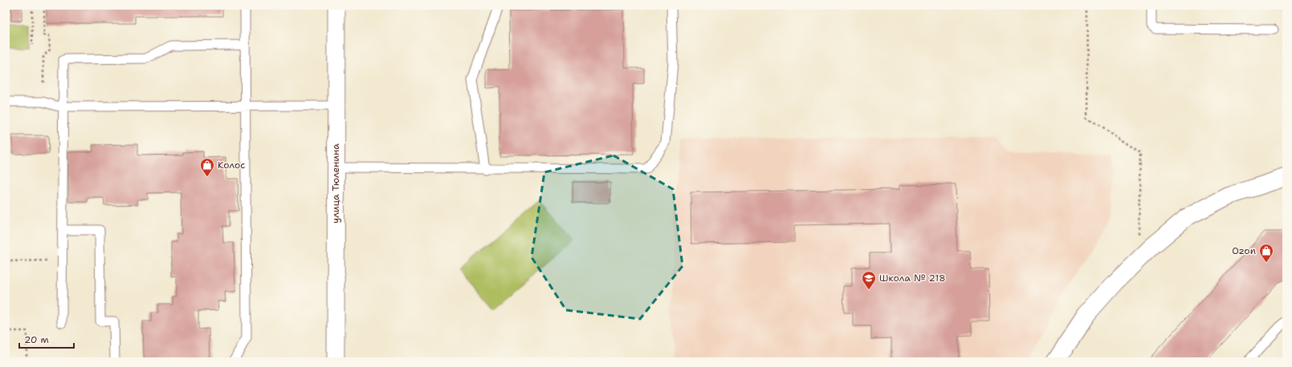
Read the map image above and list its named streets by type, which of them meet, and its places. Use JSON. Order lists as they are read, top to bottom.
{
  "streets": {
    "street": ["улица Тюленина"]
  },
  "places": {
    "shop": ["Колос", "Ozon"],
    "school or university": ["Школа № 218"]
  },
  "scale_bar": "20 m"
}
